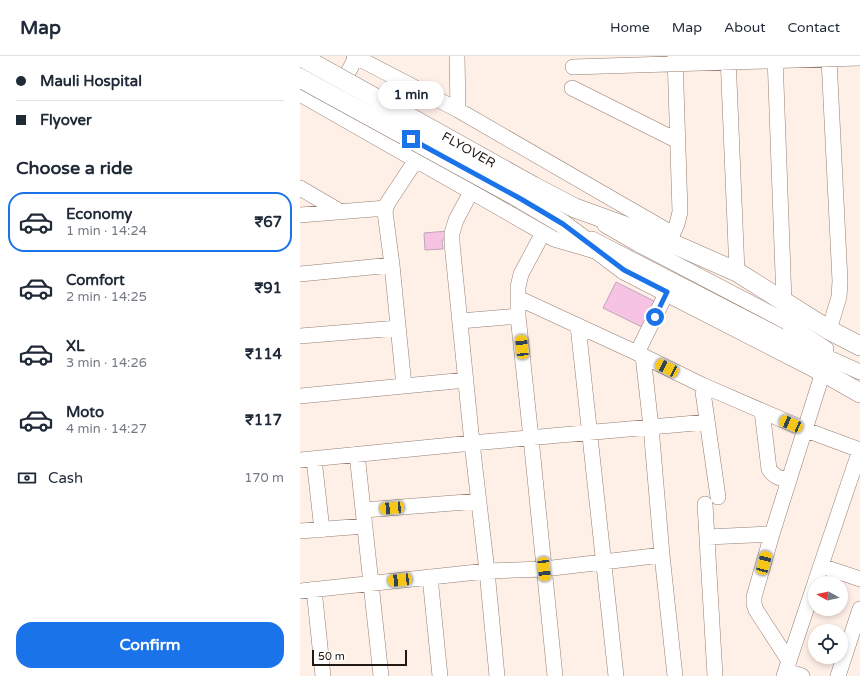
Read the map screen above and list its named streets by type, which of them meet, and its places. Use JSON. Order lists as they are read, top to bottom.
{
  "streets": {
    "main road": ["FLYOVER"]
  },
  "scale_bar": "50 m",
  "north": "left",
  "page": {
    "header": "Map",
    "nav": [
      "Home",
      "Map",
      "About",
      "Contact"
    ],
    "banner": ["Mauli Hospital", "Flyover"],
    "bubble": "1 min",
    "heading": "Choose a ride",
    "list": [
      {
        "name": "Economy",
        "note": "1 min · 14:24",
        "value": "₹67"
      },
      {
        "name": "Comfort",
        "note": "2 min · 14:25",
        "value": "₹91"
      },
      {
        "name": "XL",
        "note": "3 min · 14:26",
        "value": "₹114"
      },
      {
        "name": "Moto",
        "note": "4 min · 14:27",
        "value": "₹117"
      }
    ],
    "pay": ["Cash", "170 m"],
    "buttons": "Confirm",
    "scale": "50 m"
  }
}
